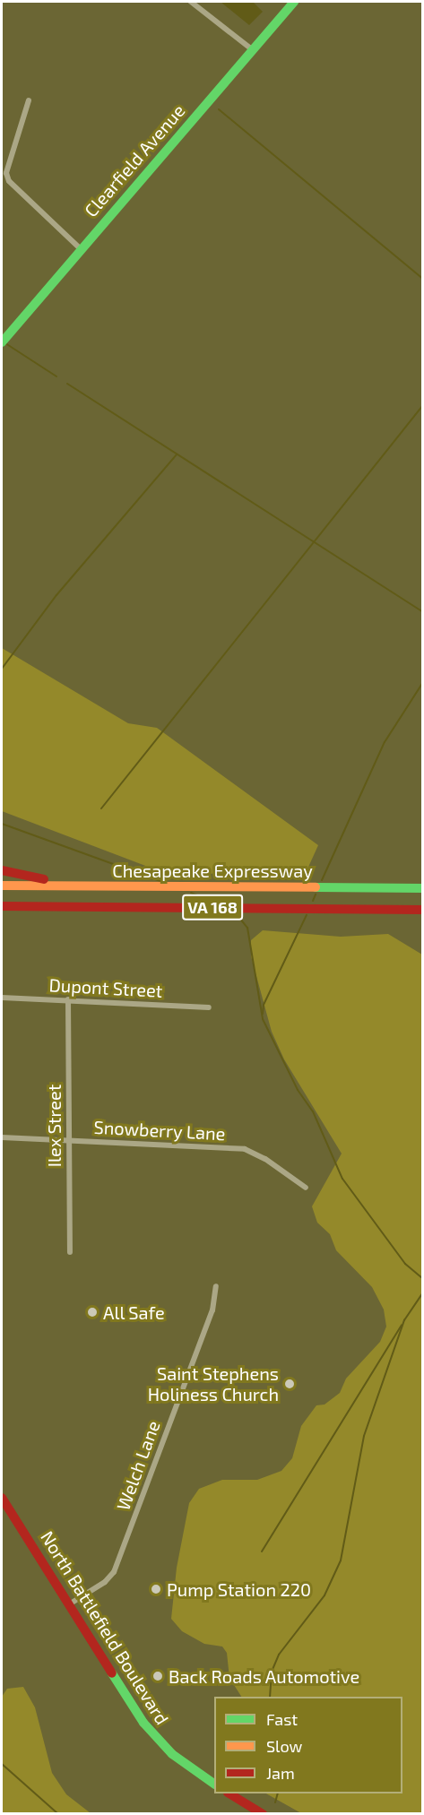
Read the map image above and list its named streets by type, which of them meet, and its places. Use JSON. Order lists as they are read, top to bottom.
{
  "streets": {
    "main road": [
      "Clearfield Avenue",
      "Chesapeake Expressway",
      "VA 168",
      "North Battlefield Boulevard"
    ],
    "street": [
      "Dupont Street",
      "Ilex Street",
      "Snowberry Lane",
      "Welch Lane"
    ]
  },
  "crossings": [
    ["Dupont Street", "Ilex Street"],
    ["Ilex Street", "Snowberry Lane"],
    ["Welch Lane", "North Battlefield Boulevard"]
  ],
  "places": [
    "All Safe",
    "Saint Stephens Holiness Church",
    "Pump Station 220",
    "Back Roads Automotive"
  ],
  "legend": ["Fast", "Slow", "Jam"]
}
